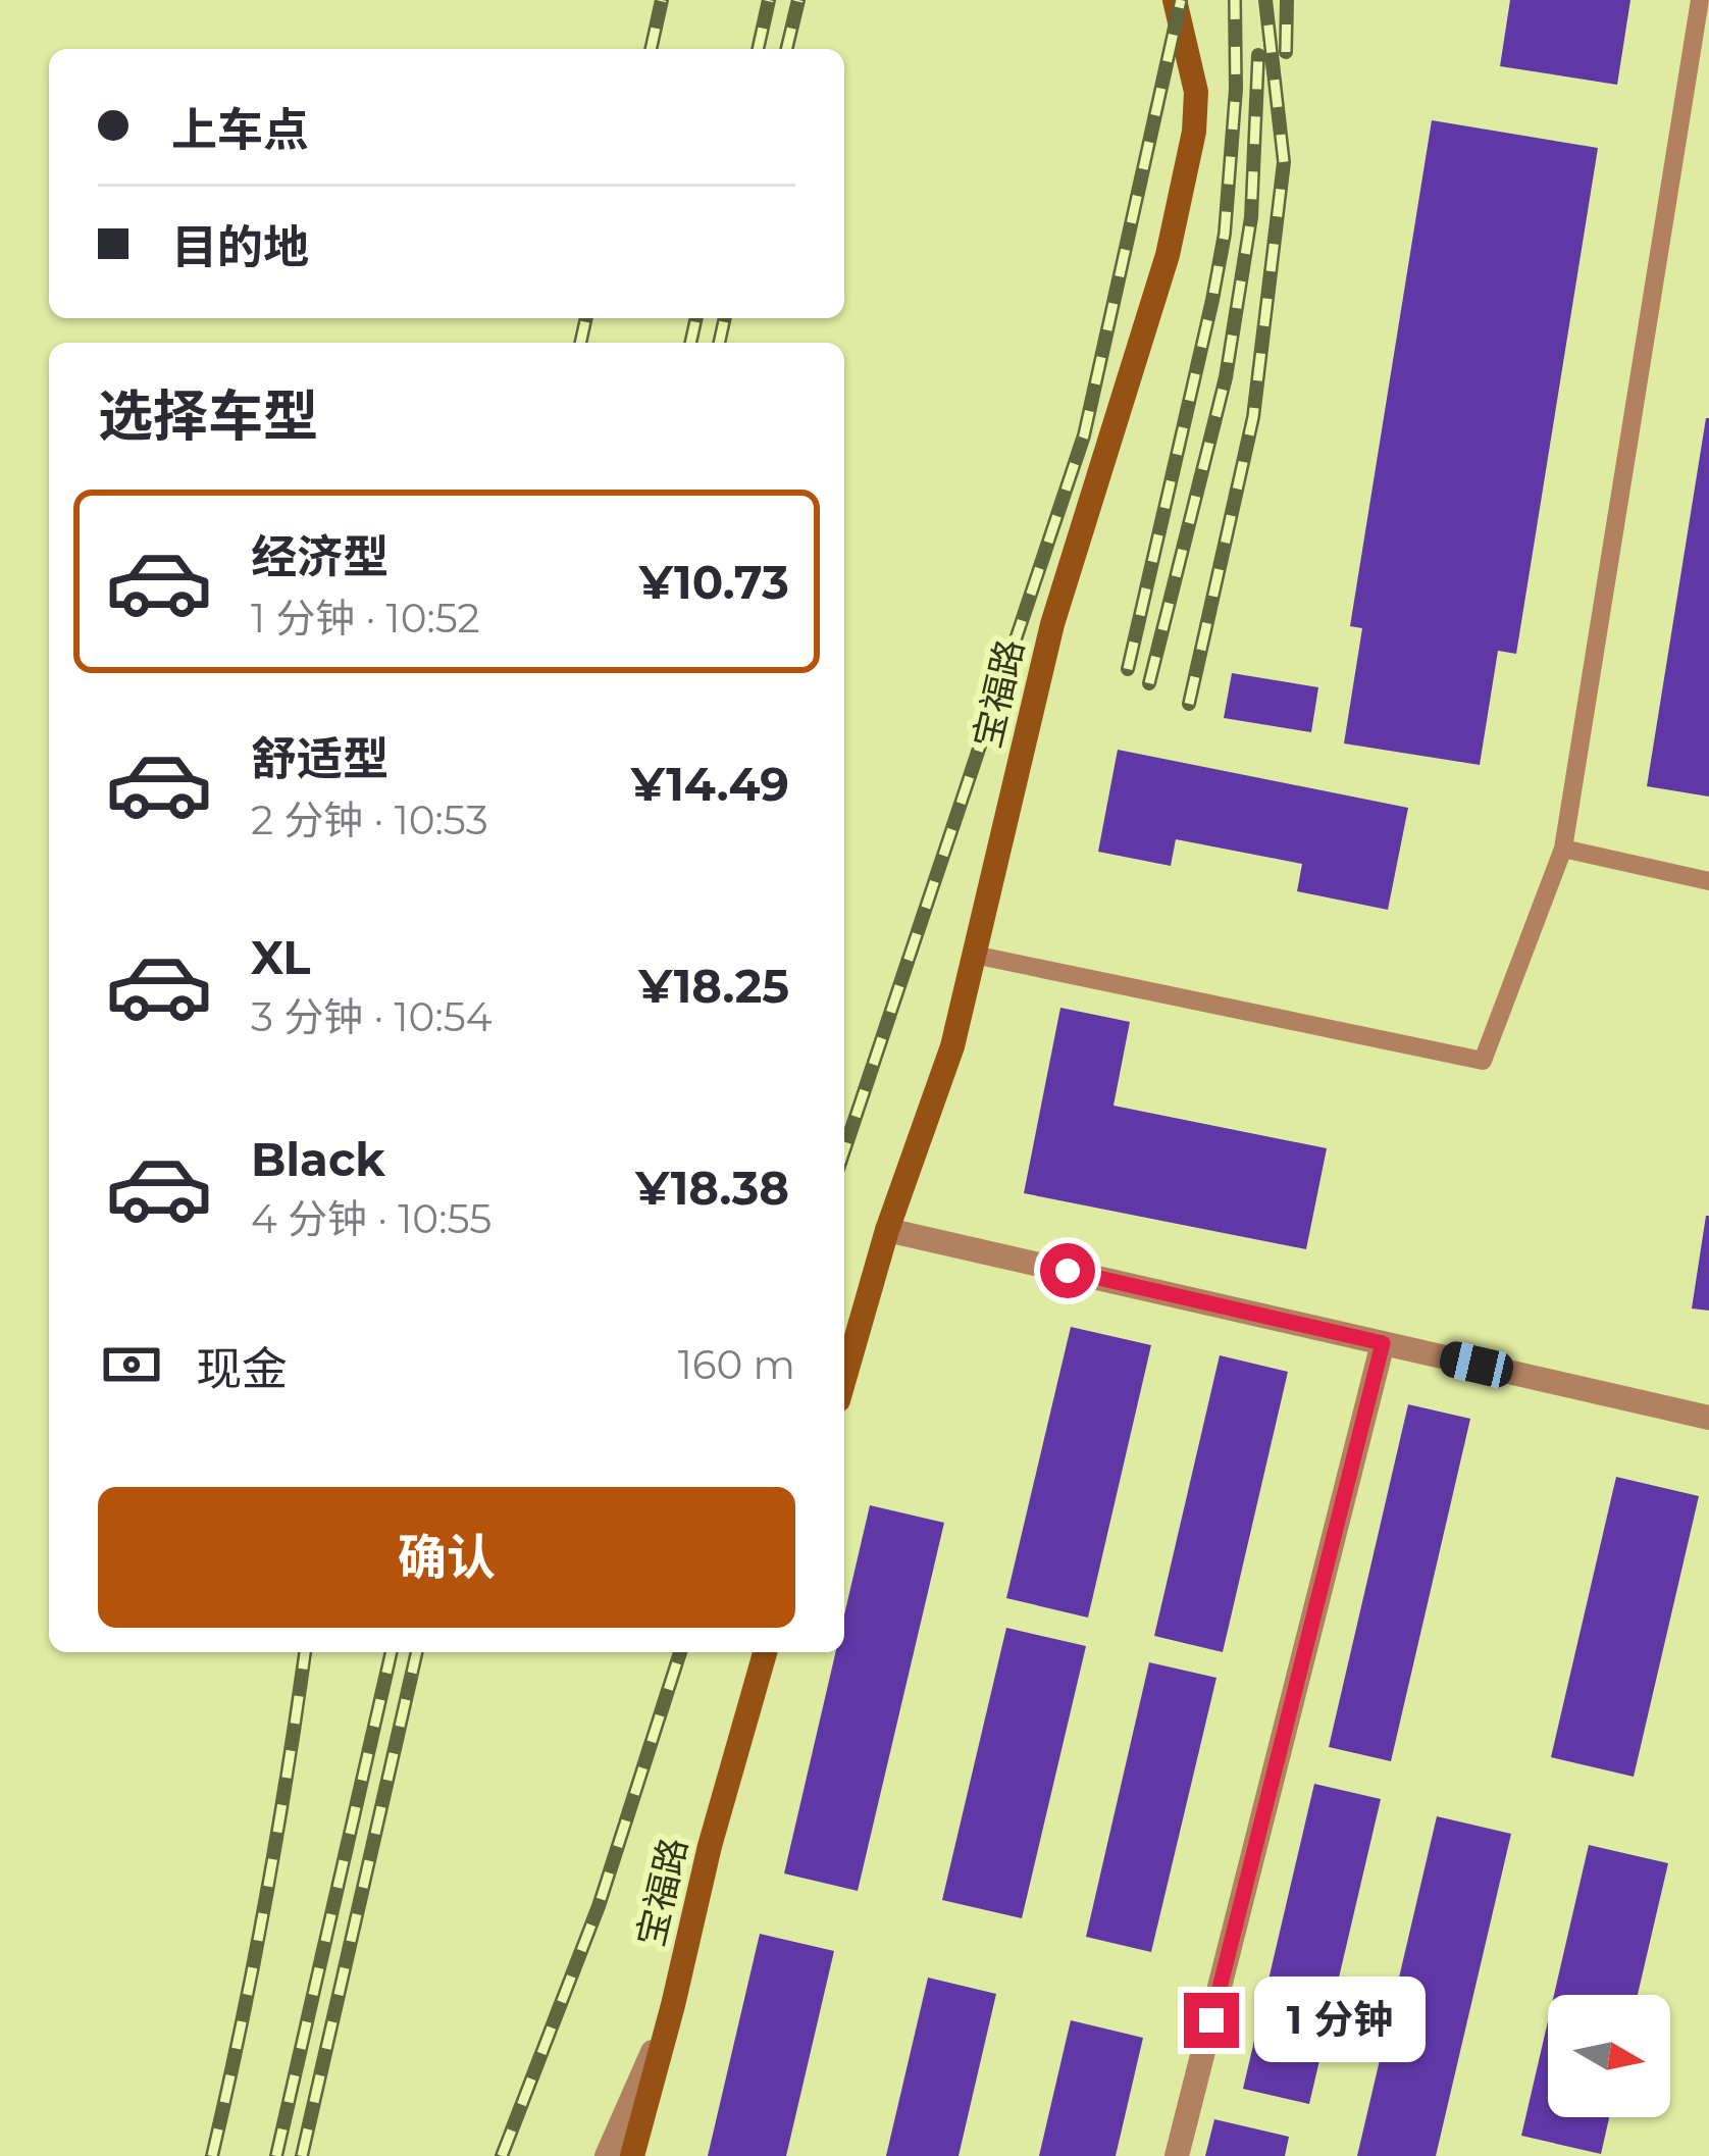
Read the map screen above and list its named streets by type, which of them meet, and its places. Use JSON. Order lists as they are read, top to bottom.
{
  "streets": {
    "main road": ["宝福路"]
  },
  "north": "right",
  "page": {
    "banner": ["上车点", "目的地"],
    "heading": "选择车型",
    "list": [
      {
        "name": "经济型",
        "note": "1 分钟 · 10:52",
        "value": "¥10.73"
      },
      {
        "name": "舒适型",
        "note": "2 分钟 · 10:53",
        "value": "¥14.49"
      },
      {
        "name": "XL",
        "note": "3 分钟 · 10:54",
        "value": "¥18.25"
      },
      {
        "name": "Black",
        "note": "4 分钟 · 10:55",
        "value": "¥18.38"
      }
    ],
    "pay": ["现金", "160 m"],
    "buttons": "确认",
    "bubble": "1 分钟"
  }
}
